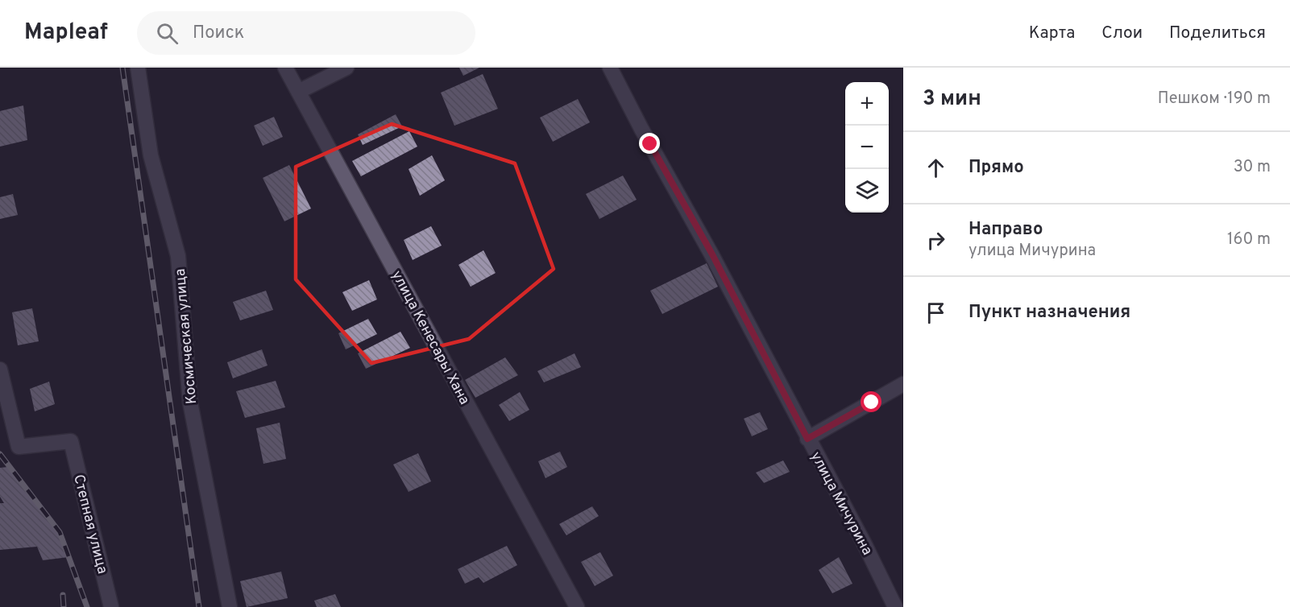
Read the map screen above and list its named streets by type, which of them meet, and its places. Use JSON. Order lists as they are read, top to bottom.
{
  "streets": {
    "street": [
      "Космическая улица",
      "улица Кенесары Хана",
      "улица Мичурина",
      "Степная улица"
    ]
  },
  "page": {
    "header": "Mapleaf",
    "search": "Поиск",
    "nav": ["Карта", "Слои", "Поделиться"],
    "heading": ["3 мин", "Пешком · 190 m"],
    "map_buttons": ["+", "−"],
    "list": [
      ["Прямо", "30 m"],
      ["Направо", "улица Мичурина", "160 m"],
      "Пункт назначения"
    ]
  }
}
